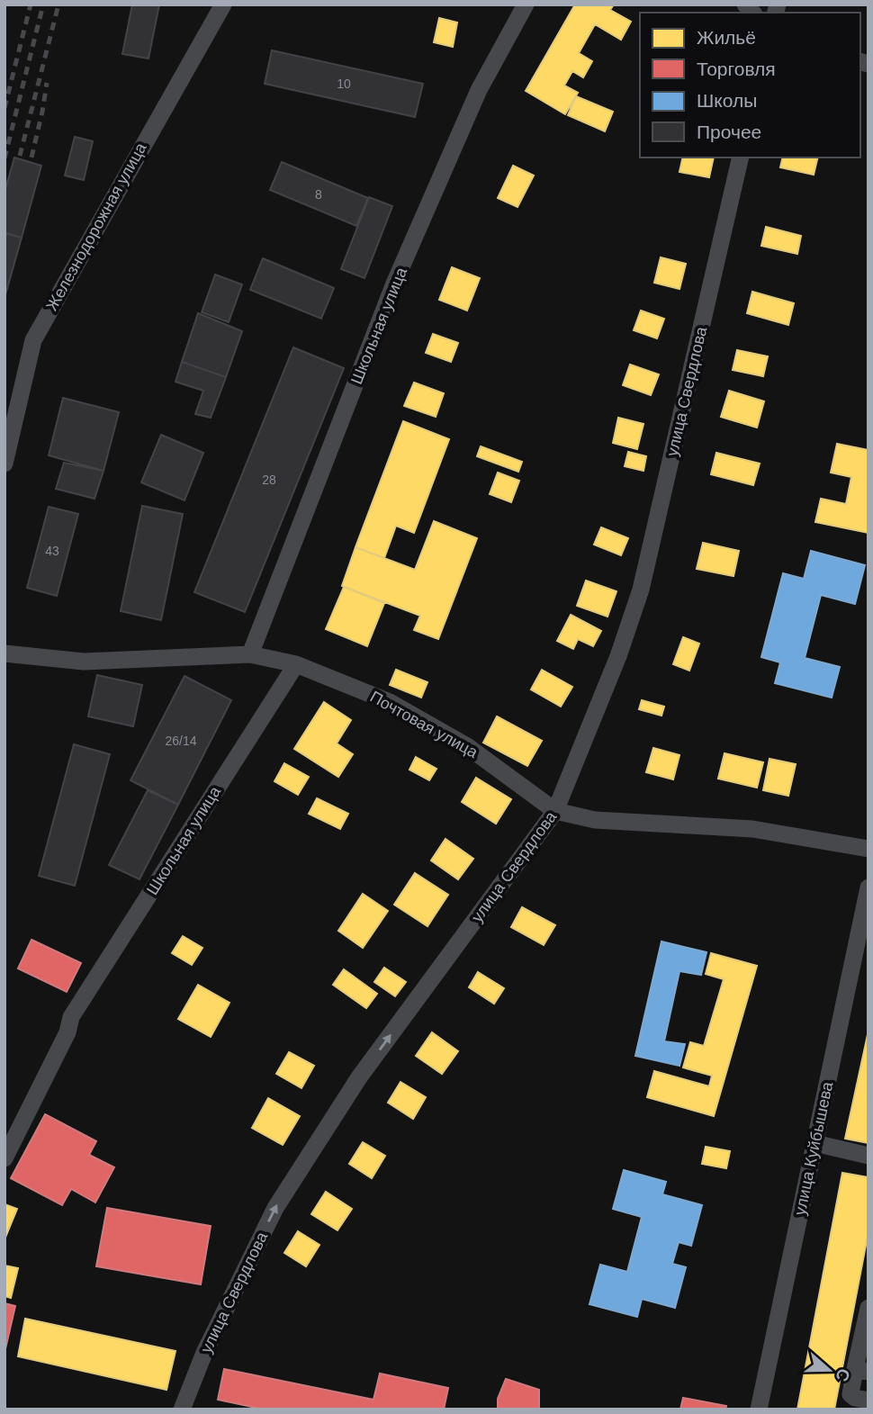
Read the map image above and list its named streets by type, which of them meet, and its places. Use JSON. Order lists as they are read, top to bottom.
{
  "streets": {
    "street": [
      "Железнодорожная улица",
      "Школьная улица",
      "улица Свердлова",
      "Почтовая улица",
      "улица Куйбышева"
    ]
  },
  "crossings": [
    ["Школьная улица", "Почтовая улица"],
    ["улица Свердлова", "Почтовая улица"]
  ],
  "one_way": ["улица Свердлова"],
  "house_numbers": [
    "10",
    "8",
    "28",
    "43",
    "26/14"
  ],
  "legend": [
    "Жильё",
    "Торговля",
    "Школы",
    "Прочее"
  ],
  "north": "right"
}
